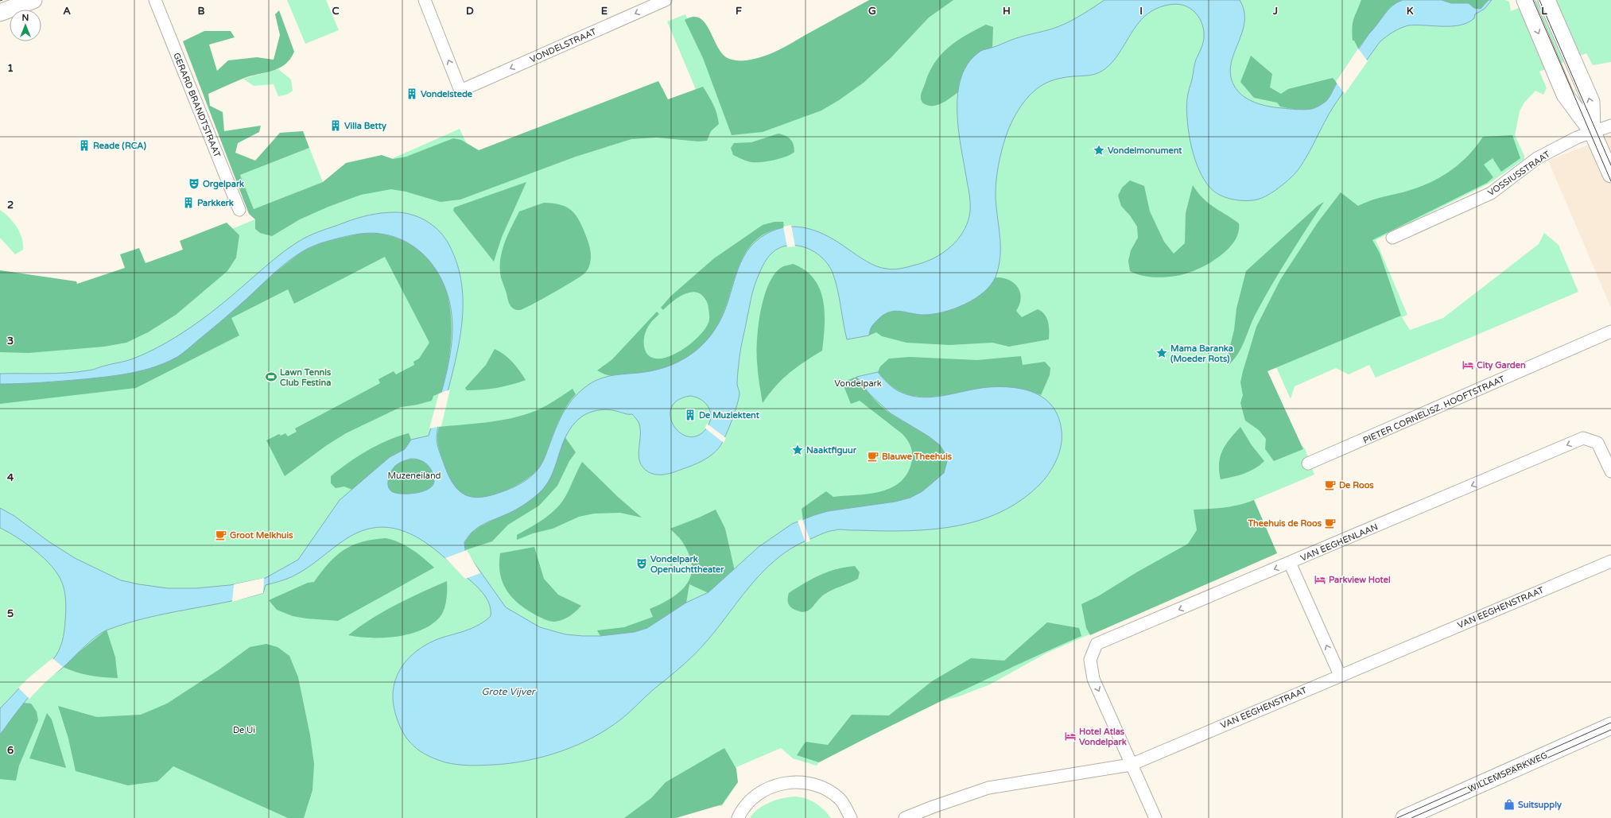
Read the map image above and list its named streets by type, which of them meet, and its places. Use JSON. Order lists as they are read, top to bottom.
{
  "streets": {
    "street": [
      "VONDELSTRAAT",
      "GERARD BRANDTSTRAAT",
      "VOSSIUSSTRAAT",
      "PIETER CORNELISZ. HOOFTSTRAAT",
      "VAN EEGHENLAAN",
      "VAN EEGHENSTRAAT",
      "WILLEMSPARKWEG"
    ]
  },
  "crossings": [
    ["VAN EEGHENLAAN", "VAN EEGHENSTRAAT"]
  ],
  "water": ["Grote Vijver"],
  "parks": ["Vondelpark", "Muzeneiland", "De Ui"],
  "places": {
    "building": [
      "Vondelstede",
      "Villa Betty",
      "Reade (RCA)",
      "Parkkerk",
      "De Muziektent"
    ],
    "place": ["Vondelmonument", "Mama Baranka (Moeder Rots)", "Naaktfiguur"],
    "theatre": ["Orgelpark", "Vondelpark Openluchttheater"],
    "hotel": ["City Garden", "Parkview Hotel", "Hotel Atlas Vondelpark"],
    "sports": ["Lawn Tennis Club Festina"],
    "cafe": [
      "Blauwe Theehuis",
      "De Roos",
      "Theehuis de Roos",
      "Groot Melkhuis"
    ],
    "shop": ["Suitsupply"]
  },
  "north": "top",
  "grid": {
    "columns": [
      "A",
      "B",
      "C",
      "D",
      "E",
      "F",
      "G",
      "H",
      "I",
      "J",
      "K",
      "L"
    ],
    "rows": [
      "1",
      "2",
      "3",
      "4",
      "5",
      "6"
    ]
  }
}
